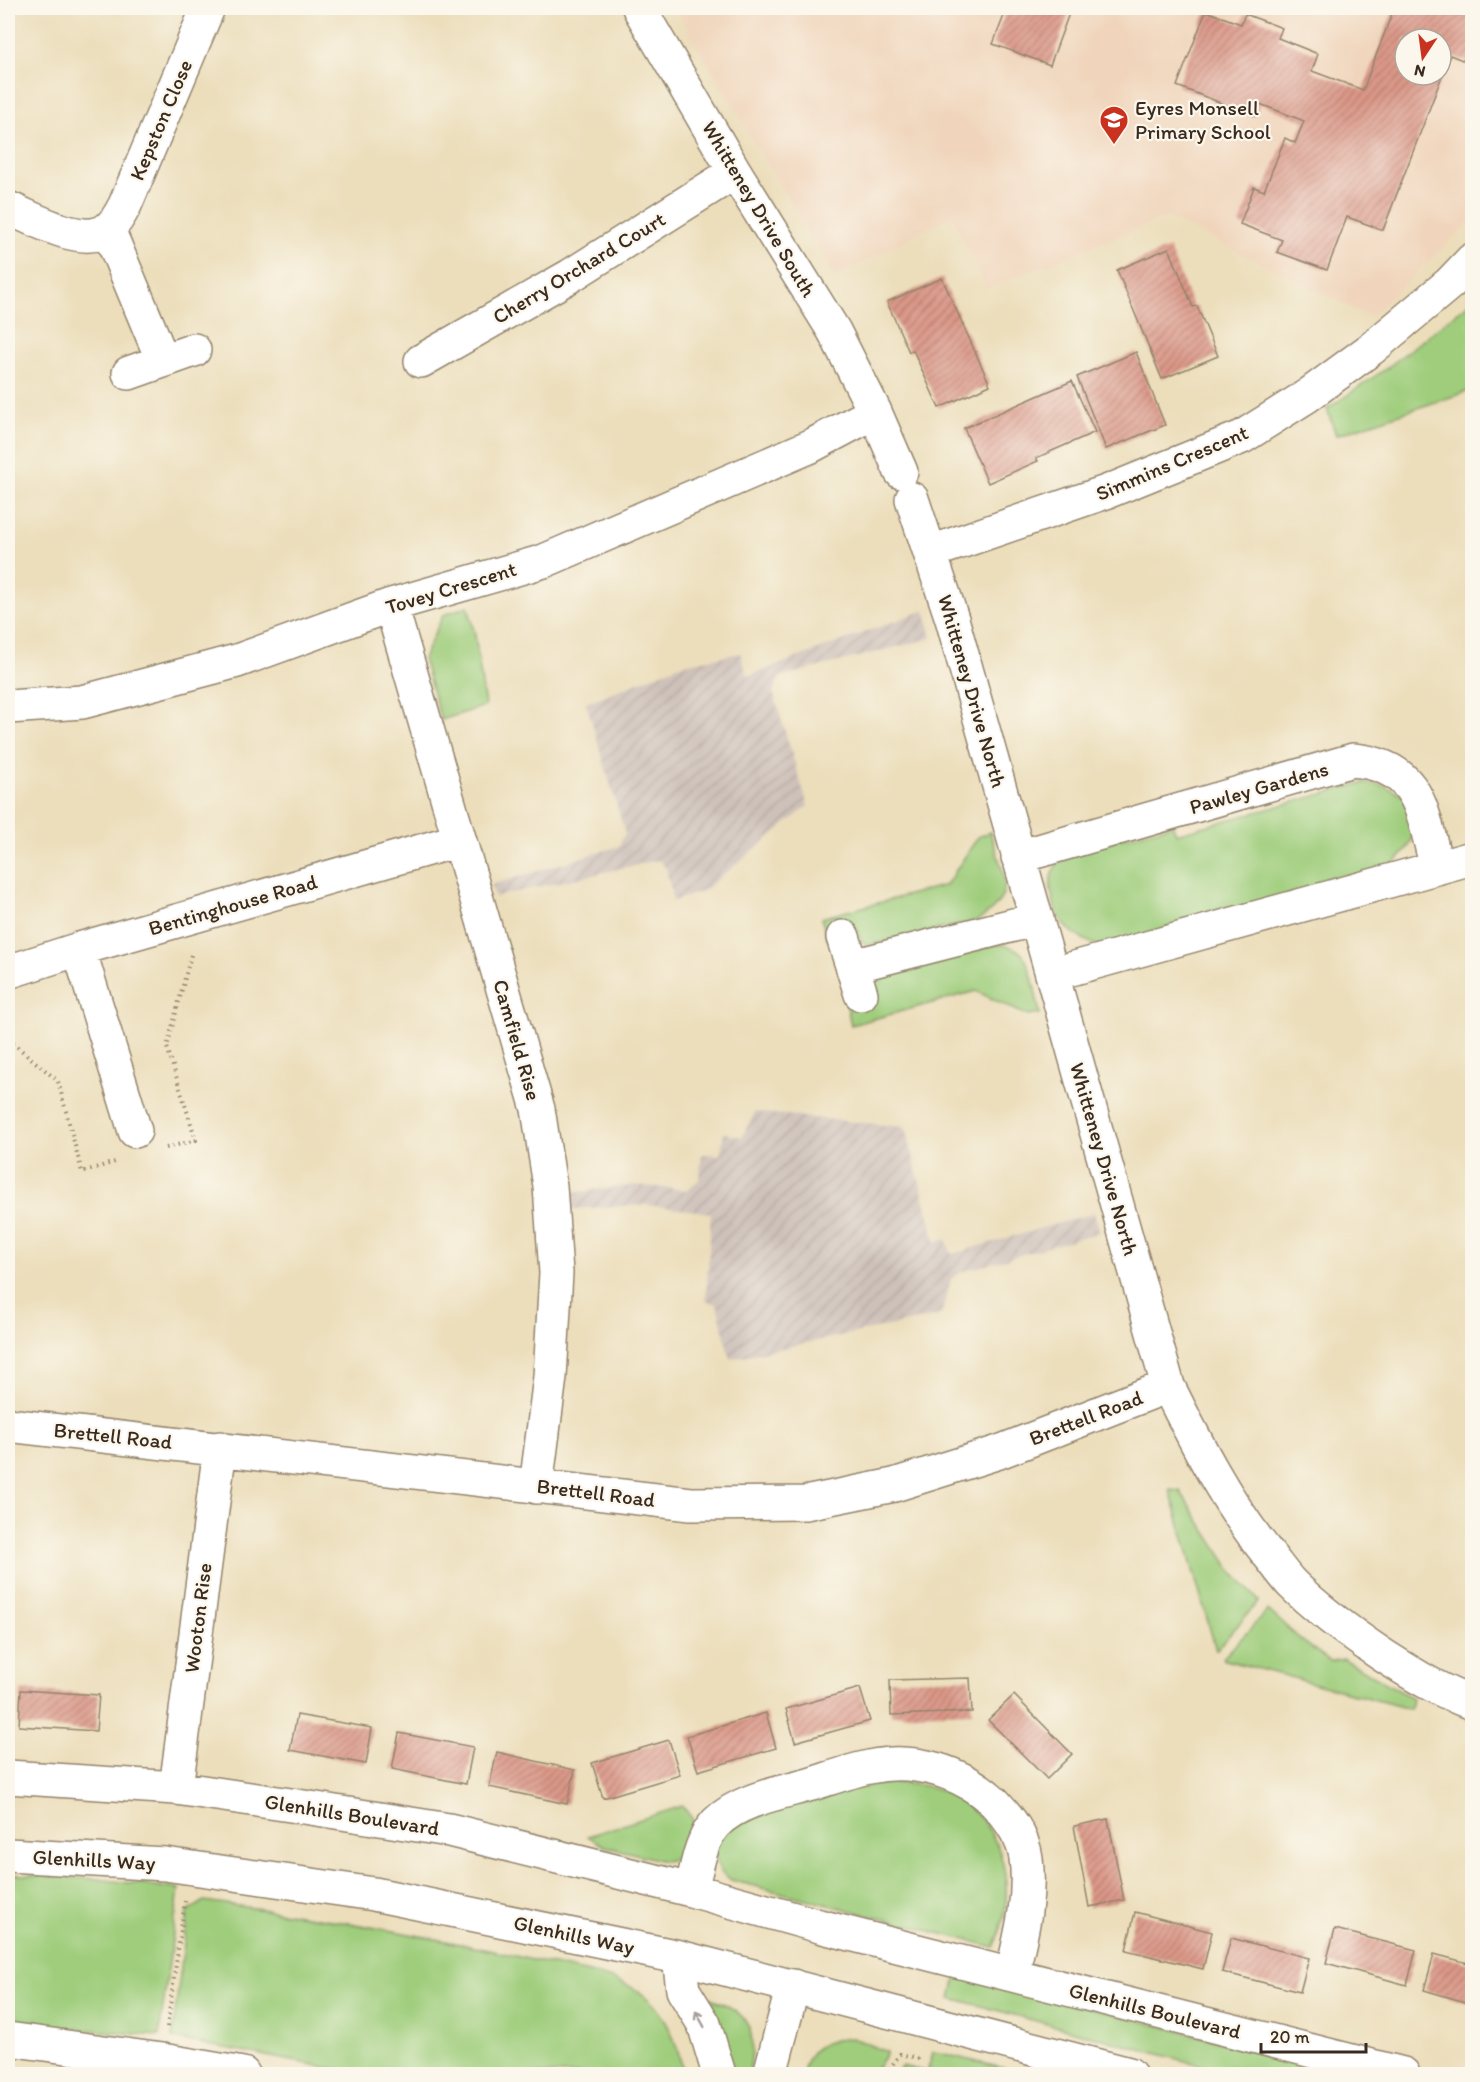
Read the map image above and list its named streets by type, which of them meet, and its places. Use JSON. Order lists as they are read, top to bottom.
{
  "streets": {
    "main road": [
      "Kepston Close",
      "Whitteney Drive South",
      "Cherry Orchard Court",
      "Simmins Crescent",
      "Tovey Crescent",
      "Whitteney Drive North",
      "Pawley Gardens",
      "Bentinghouse Road",
      "Camfield Rise",
      "Brettell Road",
      "Wooton Rise",
      "Glenhills Boulevard",
      "Glenhills Way"
    ]
  },
  "crossings": [
    ["Whitteney Drive South", "Cherry Orchard Court"],
    ["Whitteney Drive South", "Tovey Crescent"],
    ["Whitteney Drive South", "Whitteney Drive North"],
    ["Simmins Crescent", "Whitteney Drive North"],
    ["Tovey Crescent", "Camfield Rise"],
    ["Whitteney Drive North", "Pawley Gardens"],
    ["Whitteney Drive North", "Brettell Road"],
    ["Bentinghouse Road", "Camfield Rise"],
    ["Camfield Rise", "Brettell Road"],
    ["Brettell Road", "Wooton Rise"],
    ["Wooton Rise", "Glenhills Boulevard"]
  ],
  "places": {
    "school or university": ["Eyres Monsell Primary School"]
  },
  "scale_bar": "20 m",
  "north": "bottom"
}
